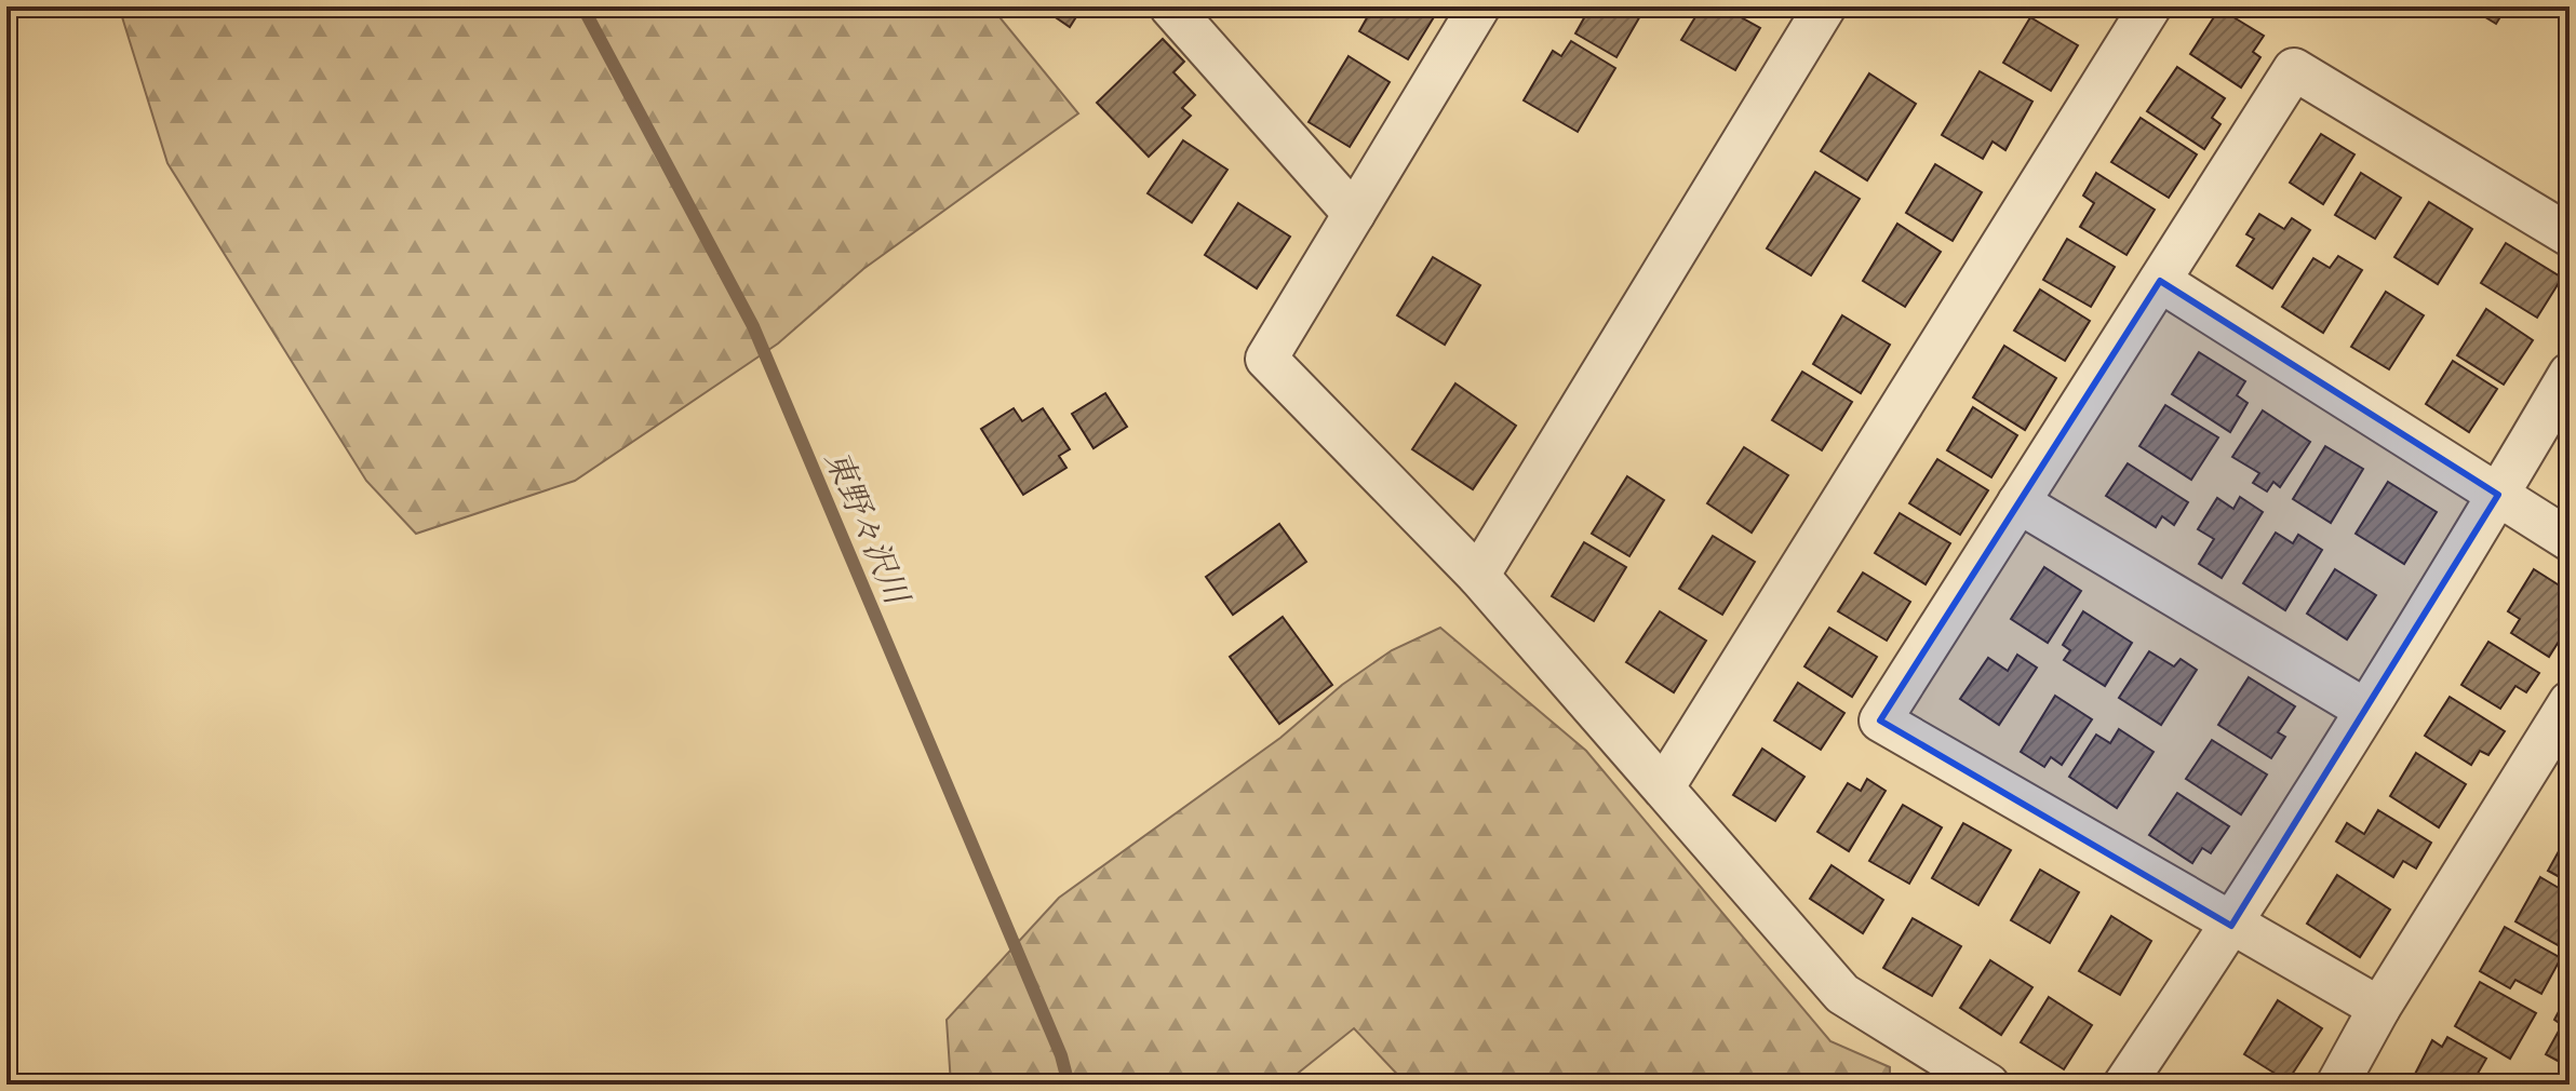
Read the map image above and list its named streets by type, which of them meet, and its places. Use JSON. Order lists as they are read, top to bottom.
{
  "water": ["東野々沢川"]
}
